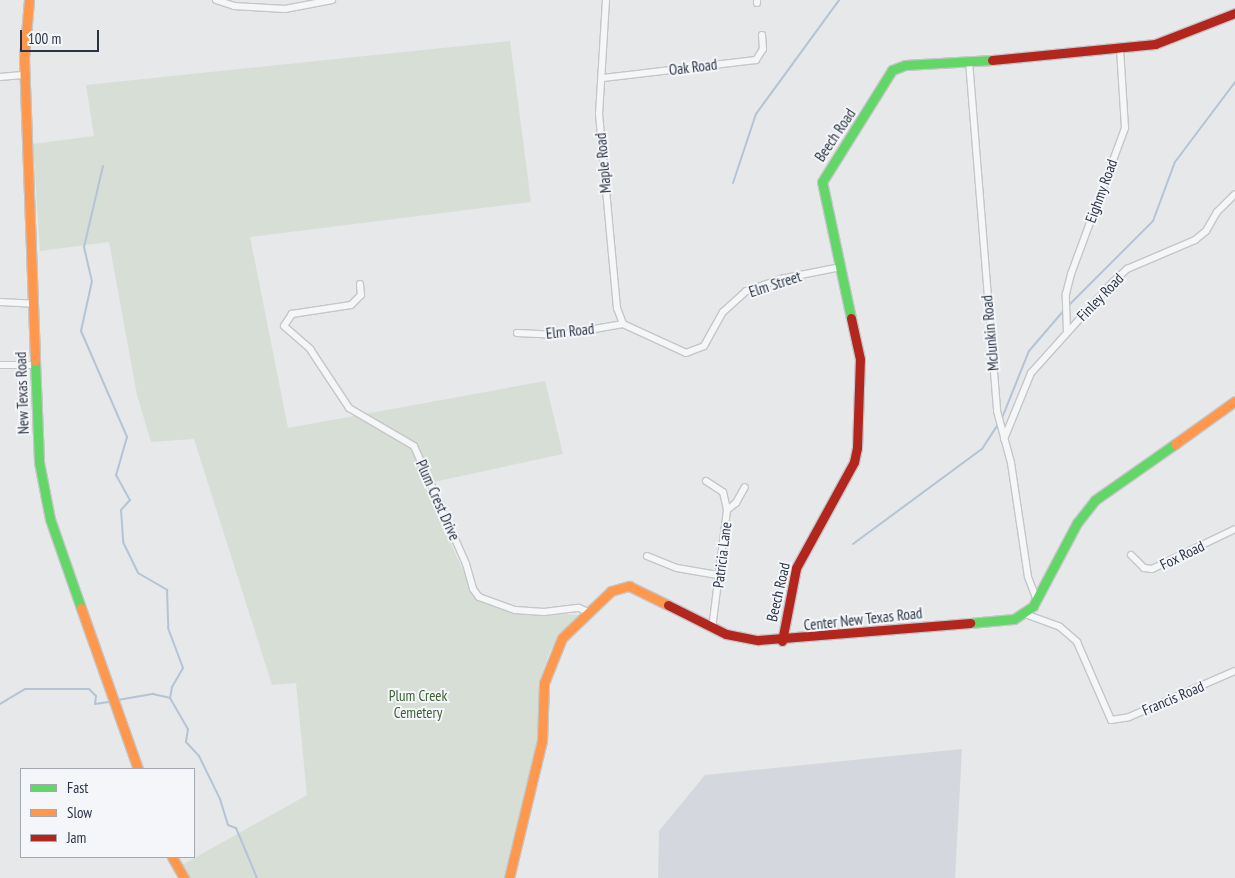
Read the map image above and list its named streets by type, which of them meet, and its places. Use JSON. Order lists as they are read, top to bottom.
{
  "streets": {
    "street": [
      "Oak Road",
      "Beech Road",
      "Maple Road",
      "Eighmy Road",
      "Elm Street",
      "Finley Road",
      "Elm Road",
      "McJunkin Road",
      "New Texas Road",
      "Plum Crest Drive",
      "Patricia Lane",
      "Fox Road",
      "Center New Texas Road",
      "Francis Road"
    ]
  },
  "crossings": [
    ["Oak Road", "Maple Road"],
    ["Beech Road", "Eighmy Road"],
    ["Beech Road", "Elm Street"],
    ["Beech Road", "McJunkin Road"],
    ["Beech Road", "Center New Texas Road"],
    ["Maple Road", "Elm Street"],
    ["Maple Road", "Elm Road"],
    ["Eighmy Road", "Finley Road"],
    ["Elm Street", "Elm Road"],
    ["Finley Road", "McJunkin Road"],
    ["Plum Crest Drive", "Center New Texas Road"],
    ["Patricia Lane", "Center New Texas Road"],
    ["Center New Texas Road", "Francis Road"]
  ],
  "parks": ["Plum Creek Cemetery"],
  "legend": ["Fast", "Slow", "Jam"],
  "scale_bar": "100 m"
}
